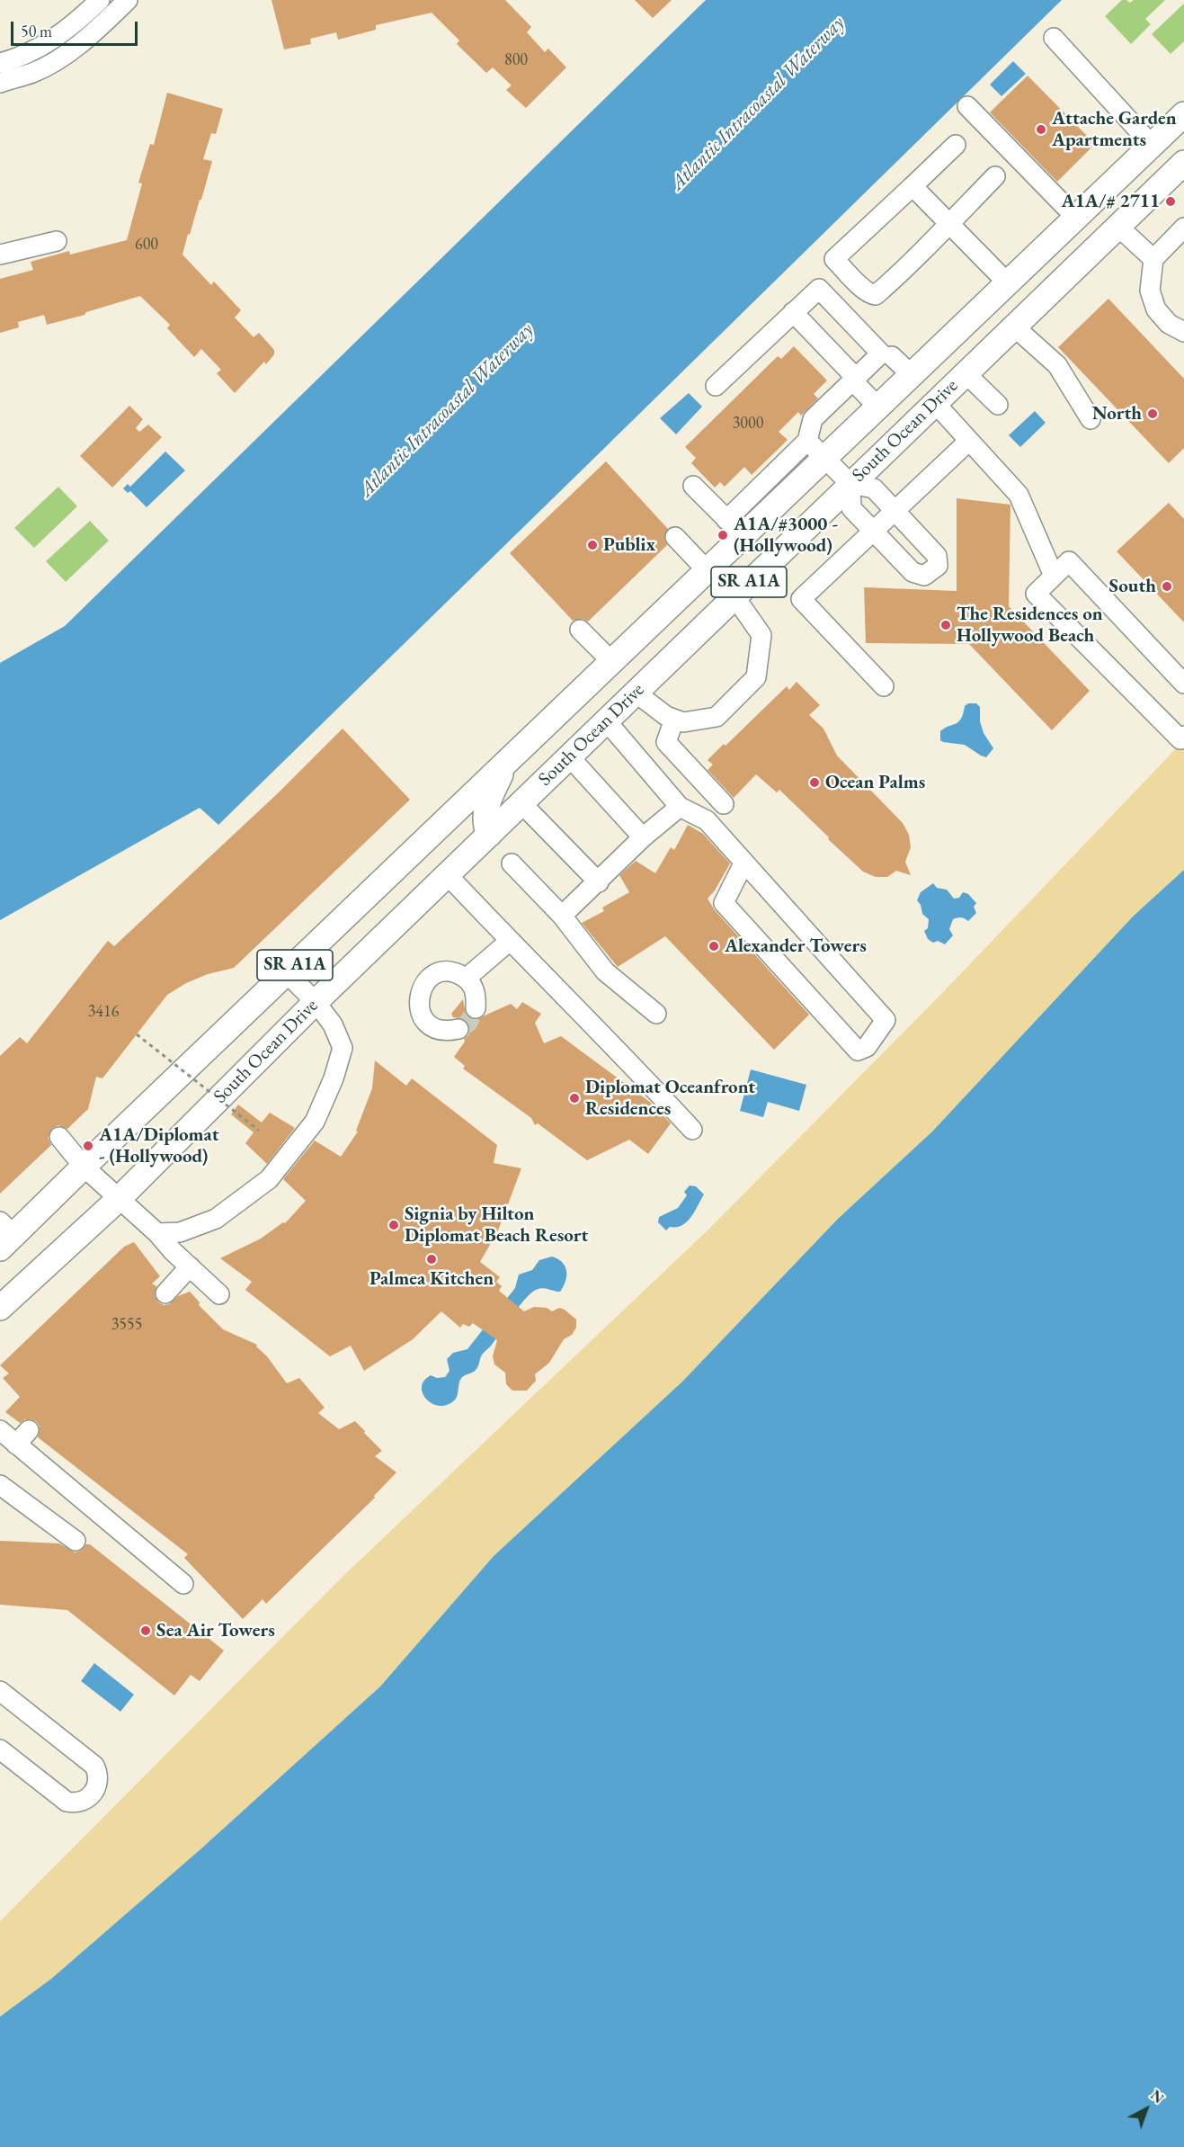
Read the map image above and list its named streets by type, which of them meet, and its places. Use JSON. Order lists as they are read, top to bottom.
{
  "streets": {
    "main road": ["South Ocean Drive", "SR A1A"]
  },
  "water": ["Atlantic Intracoastal Waterway"],
  "places": [
    "Attache Garden Apartments",
    "A1A/# 2711",
    "North",
    "A1A/#3000 - (Hollywood)",
    "Publix",
    "South",
    "The Residences on Hollywood Beach",
    "Ocean Palms",
    "Alexander Towers",
    "Diplomat Oceanfront Residences",
    "A1A/Diplomat - (Hollywood)",
    "Signia by Hilton Diplomat Beach Resort",
    "Palmea Kitchen",
    "Sea Air Towers"
  ],
  "house_numbers": [
    "800",
    "600",
    "3000",
    "3416",
    "3555"
  ],
  "scale_bar": "50 m",
  "north": "top right"
}
